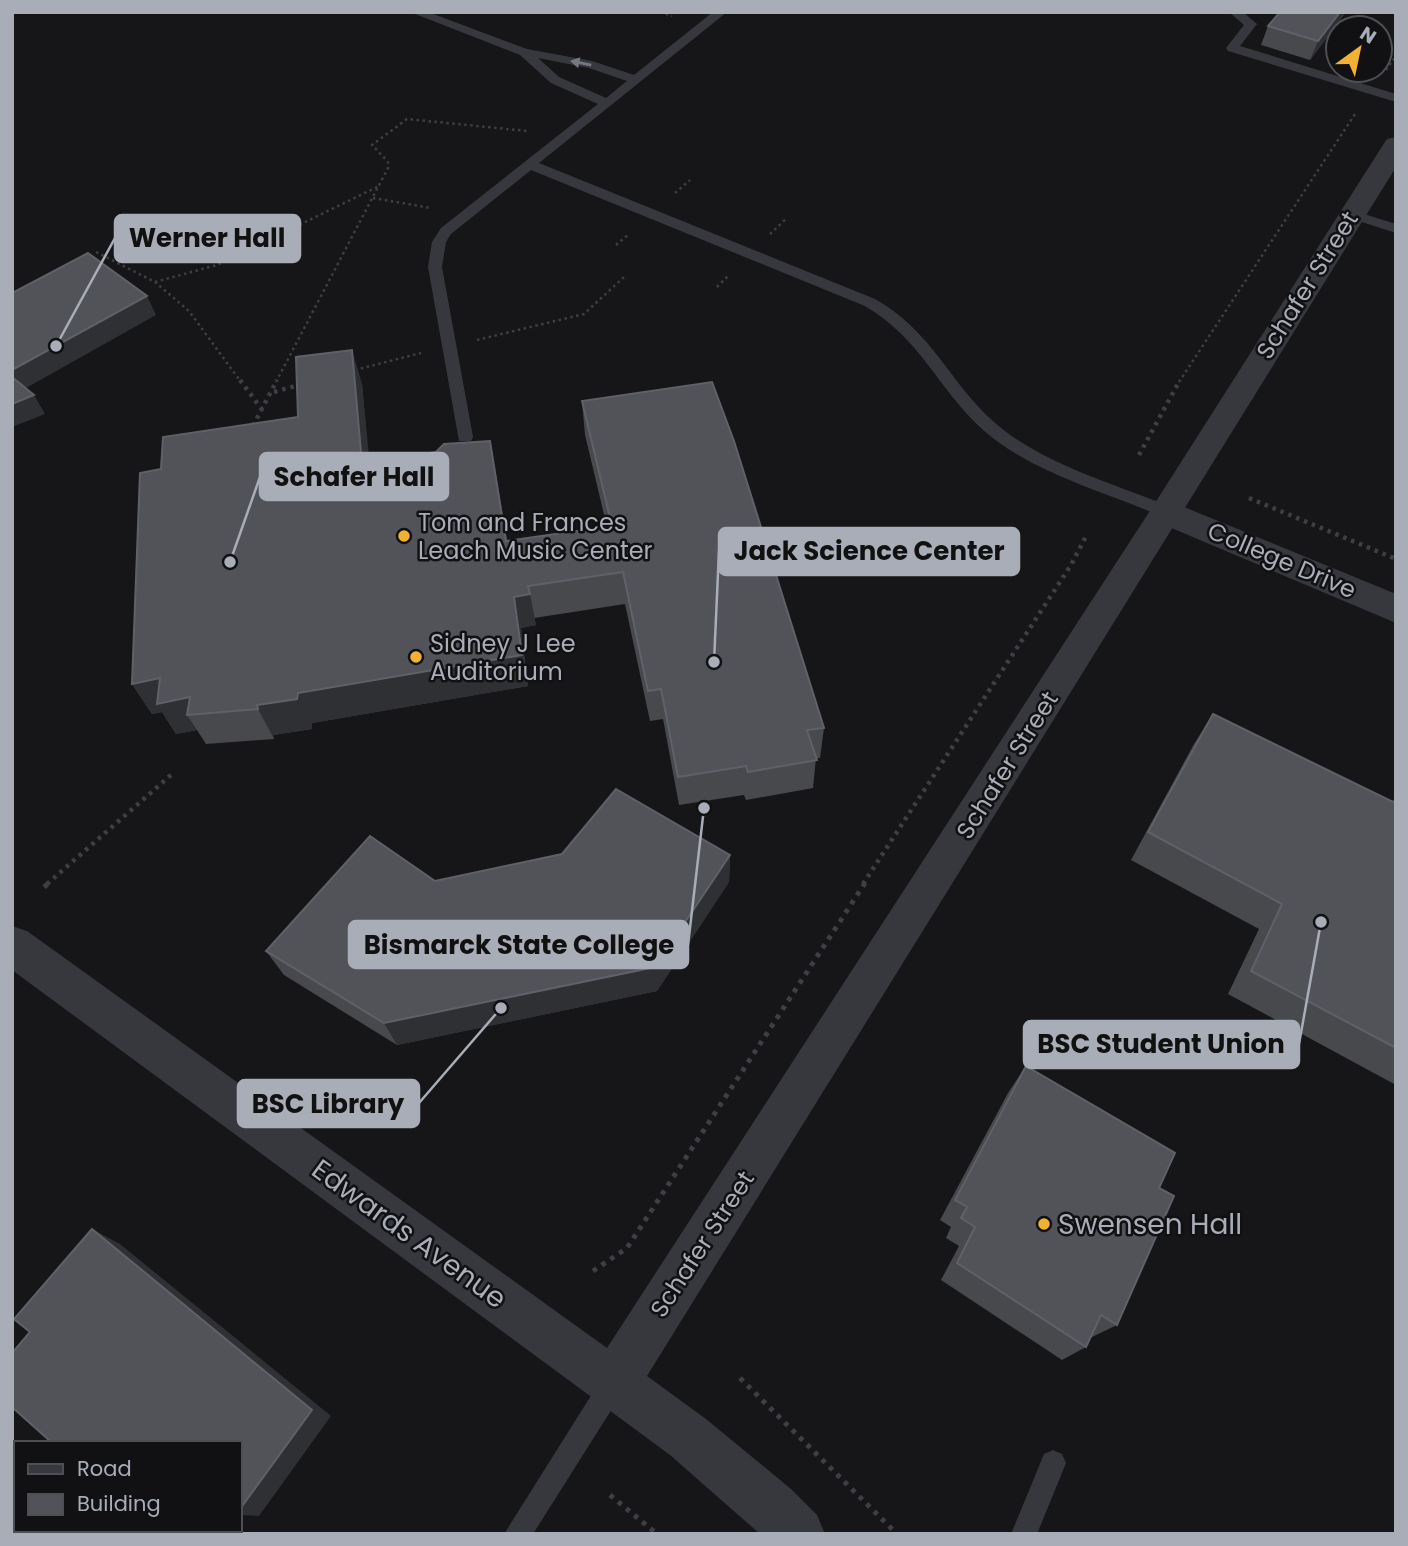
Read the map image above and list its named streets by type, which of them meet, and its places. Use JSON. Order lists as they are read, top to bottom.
{
  "streets": {
    "street": ["Schafer Street", "College Drive", "Edwards Avenue"]
  },
  "crossings": [
    ["Schafer Street", "College Drive"],
    ["Schafer Street", "Edwards Avenue"]
  ],
  "places": [
    "Werner Hall",
    "Tom and Frances Leach Music Center",
    "Schafer Hall",
    "Sidney J Lee Auditorium",
    "Jack Science Center",
    "Bismarck State College",
    "BSC Student Union",
    "BSC Library",
    "Swensen Hall"
  ],
  "legend": ["Road", "Building"],
  "north": "top right"
}
